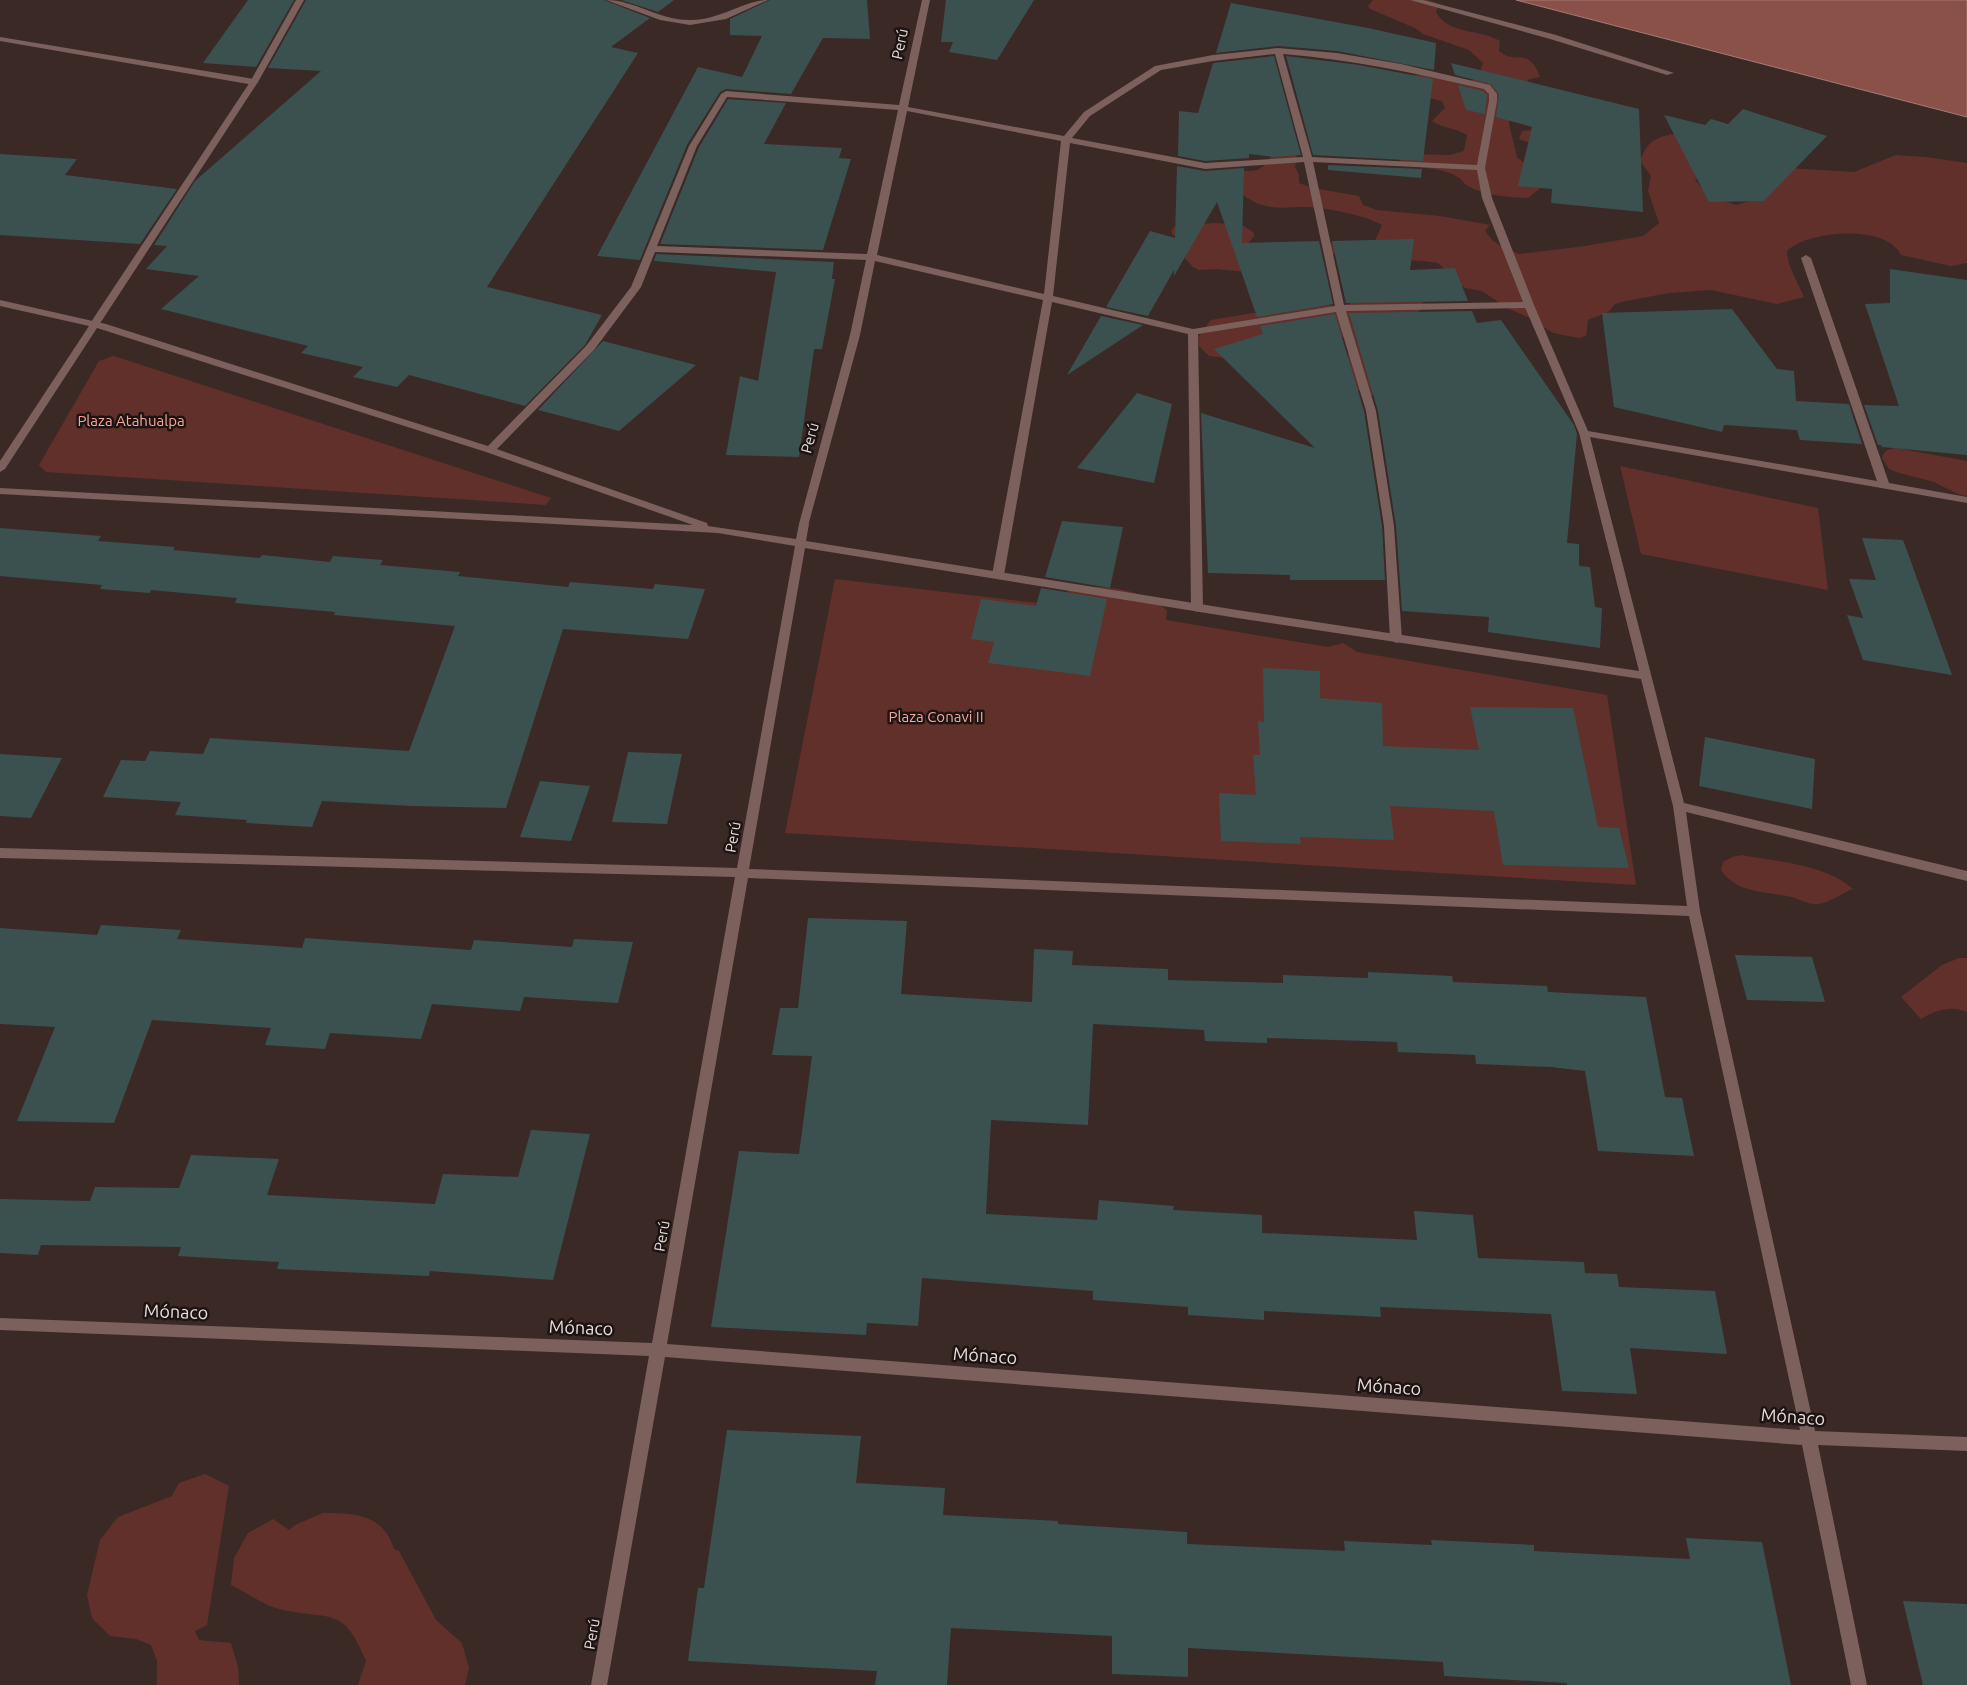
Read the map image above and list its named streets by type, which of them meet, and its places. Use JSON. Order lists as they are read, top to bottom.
{
  "streets": {
    "street": ["Perú", "Mónaco"]
  },
  "crossings": [
    ["Perú", "Mónaco"]
  ],
  "parks": ["Plaza Atahualpa", "Plaza Conavi II"]
}
